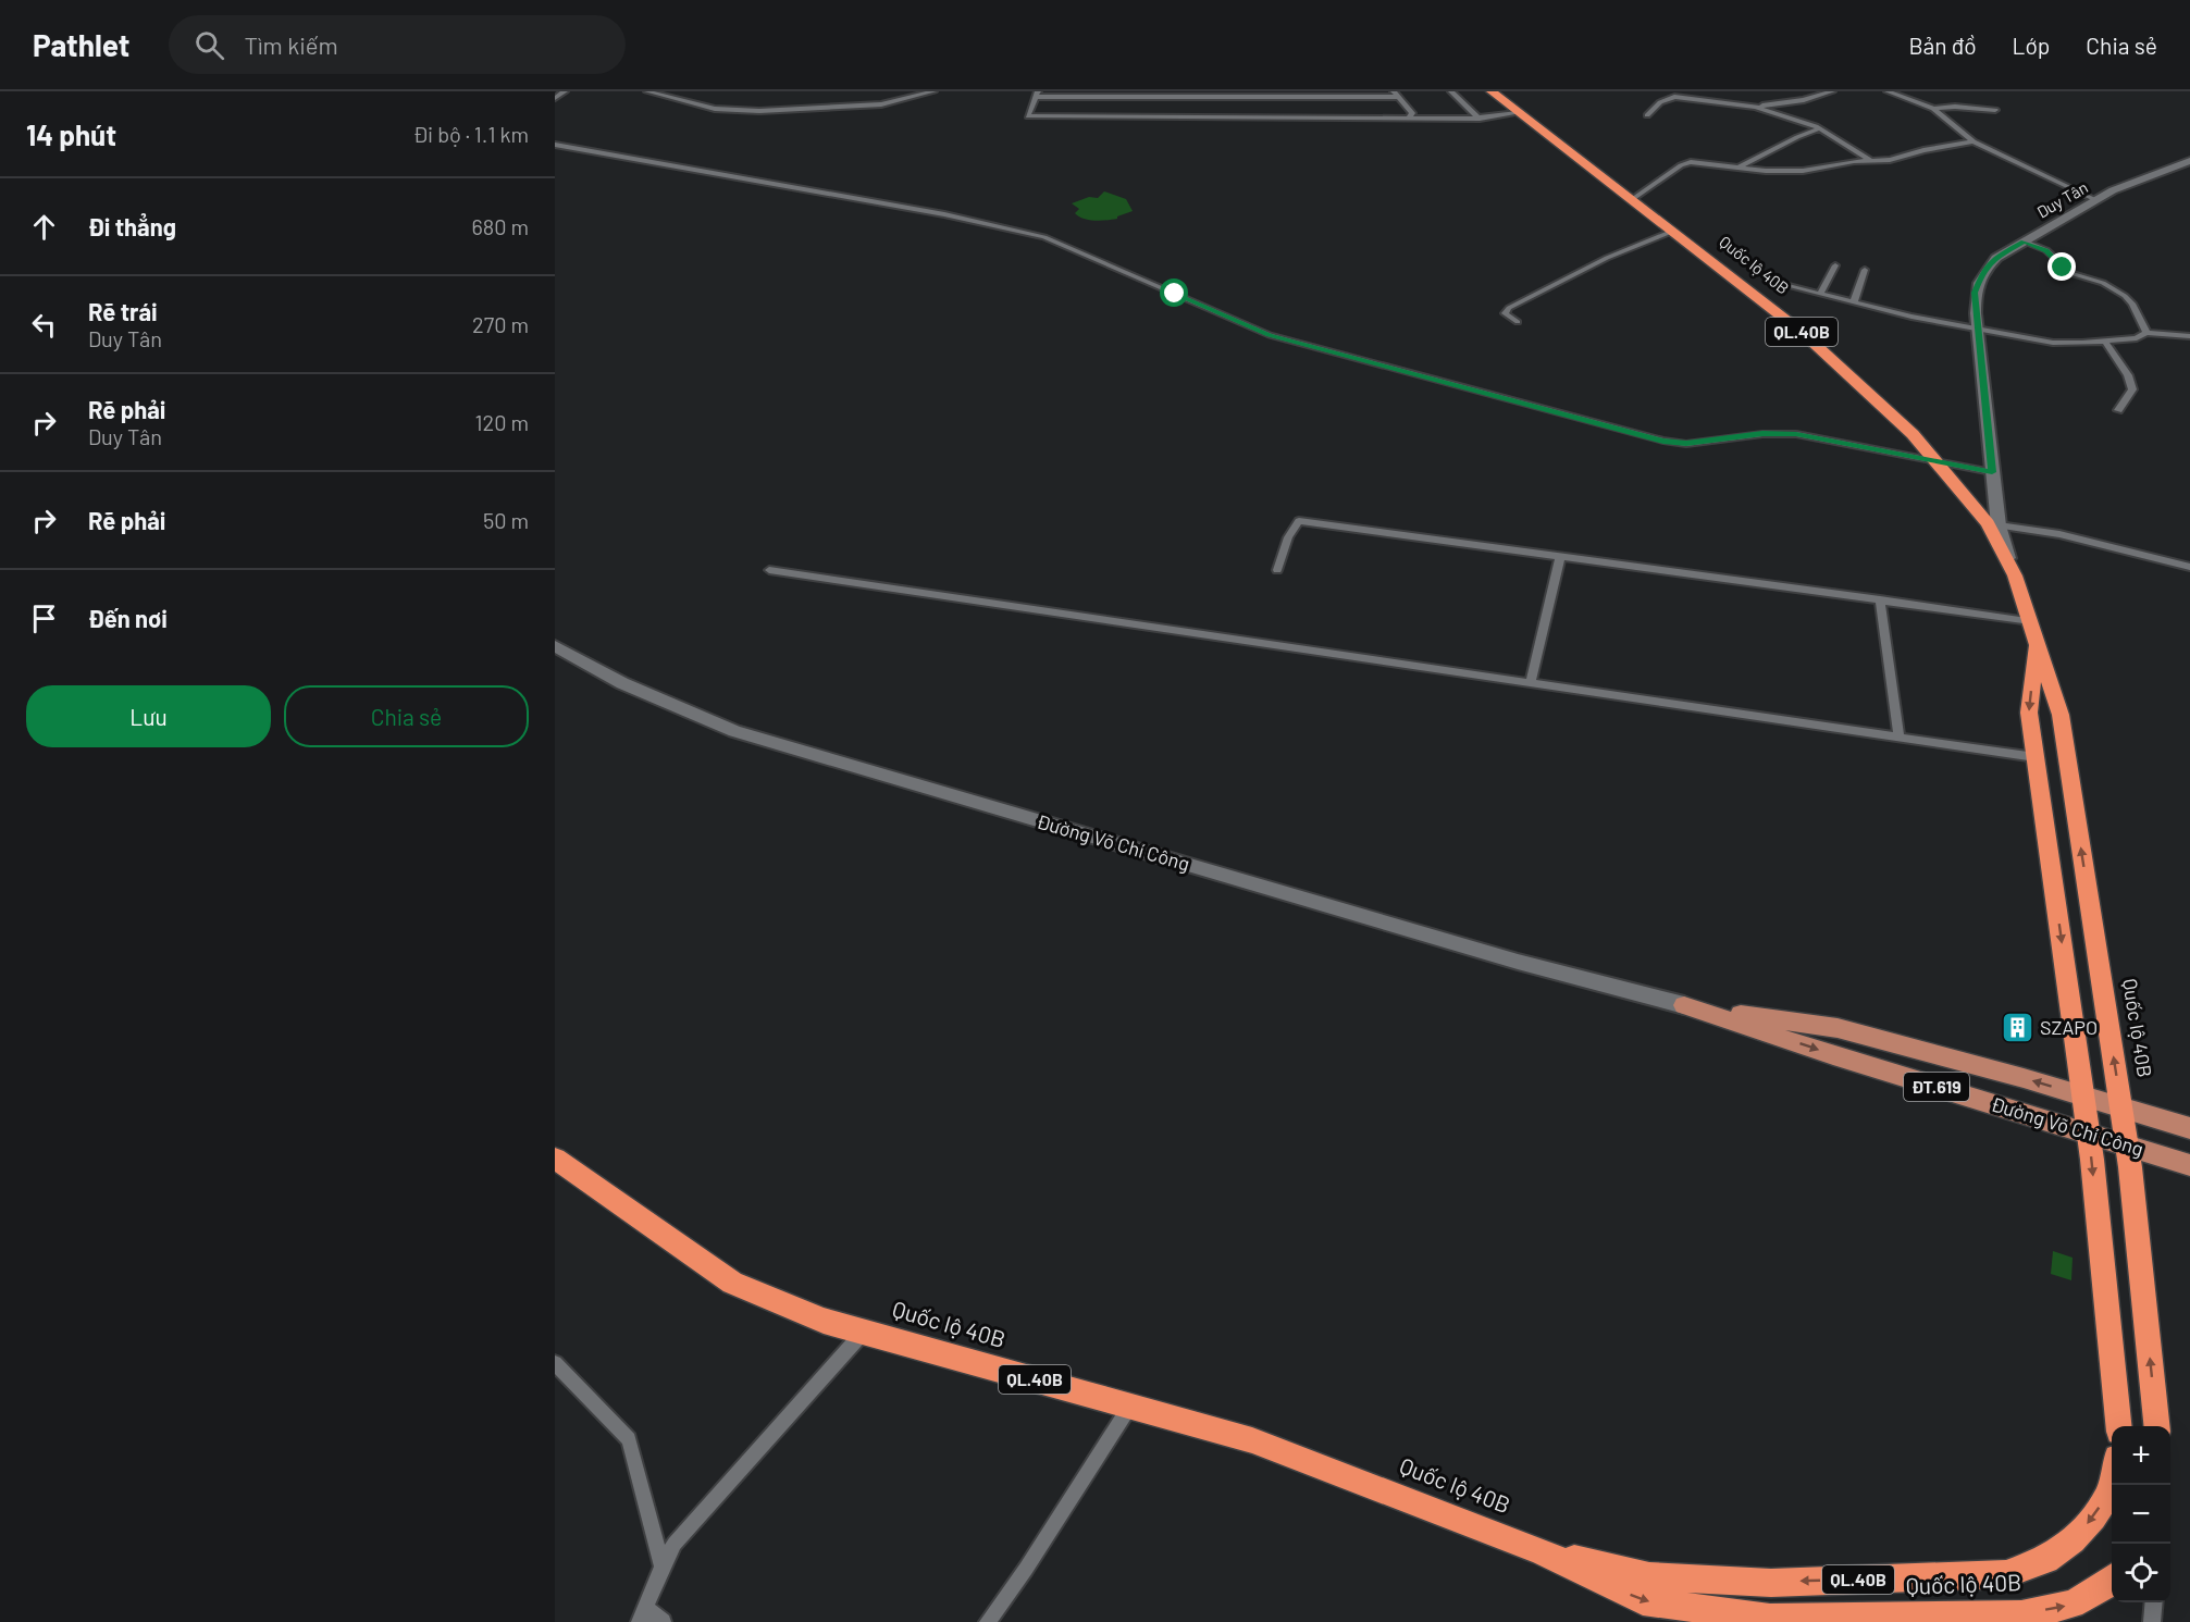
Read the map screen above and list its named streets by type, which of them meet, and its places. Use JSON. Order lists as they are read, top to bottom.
{
  "streets": {
    "highway": ["Quốc lộ 40B", "QL.40B"],
    "main road": ["Đường Võ Chí Công", "ĐT.619"],
    "street": ["Duy Tân"]
  },
  "crossings": [
    ["Duy Tân", "Quốc lộ 40B"],
    ["Quốc lộ 40B", "Đường Võ Chí Công"]
  ],
  "places": {
    "building": ["SZAPO"]
  },
  "page": {
    "header": "Pathlet",
    "search": "Tìm kiếm",
    "nav": ["Bản đồ", "Lớp", "Chia sẻ"],
    "heading": ["14 phút", "Đi bộ · 1.1 km"],
    "list": [
      ["Đi thẳng", "680 m"],
      ["Rẽ trái", "Duy Tân", "270 m"],
      ["Rẽ phải", "Duy Tân", "120 m"],
      ["Rẽ phải", "50 m"],
      "Đến nơi"
    ],
    "buttons": ["Lưu", "Chia sẻ"],
    "map_buttons": ["+", "−"]
  }
}
